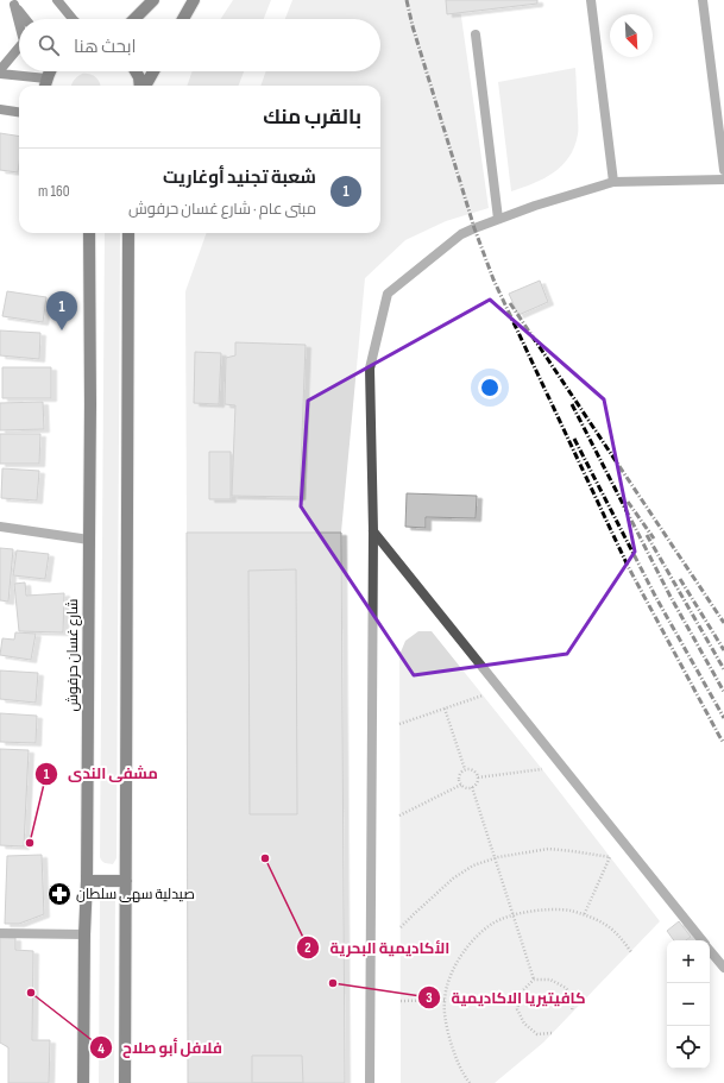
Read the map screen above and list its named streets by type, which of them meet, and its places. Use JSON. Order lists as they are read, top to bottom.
{
  "streets": {
    "main road": ["شارع غسان حرفوش"]
  },
  "places": {
    "other": [
      "مشفى الندى",
      "الأكاديمية البحرية",
      "كافيتيريا الاكاديمية",
      "فلافل أبو صلاح"
    ],
    "pharmacy": ["صيدلية سهى سلطان"]
  },
  "north": "bottom right",
  "page": {
    "search": "ابحث هنا",
    "heading": "بالقرب منك",
    "list": [
      {
        "mark": "1",
        "name": "شعبة تجنيد أوغاريت",
        "note": "مبنى عام · شارع غسان حرفوش",
        "value": "160 m"
      }
    ],
    "pins": "1",
    "map_buttons": ["+", "−"]
  }
}
